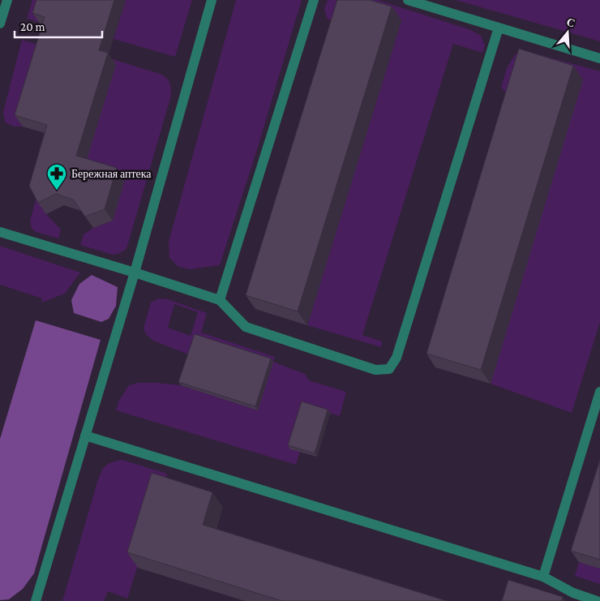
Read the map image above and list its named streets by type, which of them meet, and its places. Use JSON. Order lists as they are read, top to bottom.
{
  "places": {
    "pharmacy": ["Бережная аптека"]
  },
  "scale_bar": "20 m",
  "north": "top"
}
